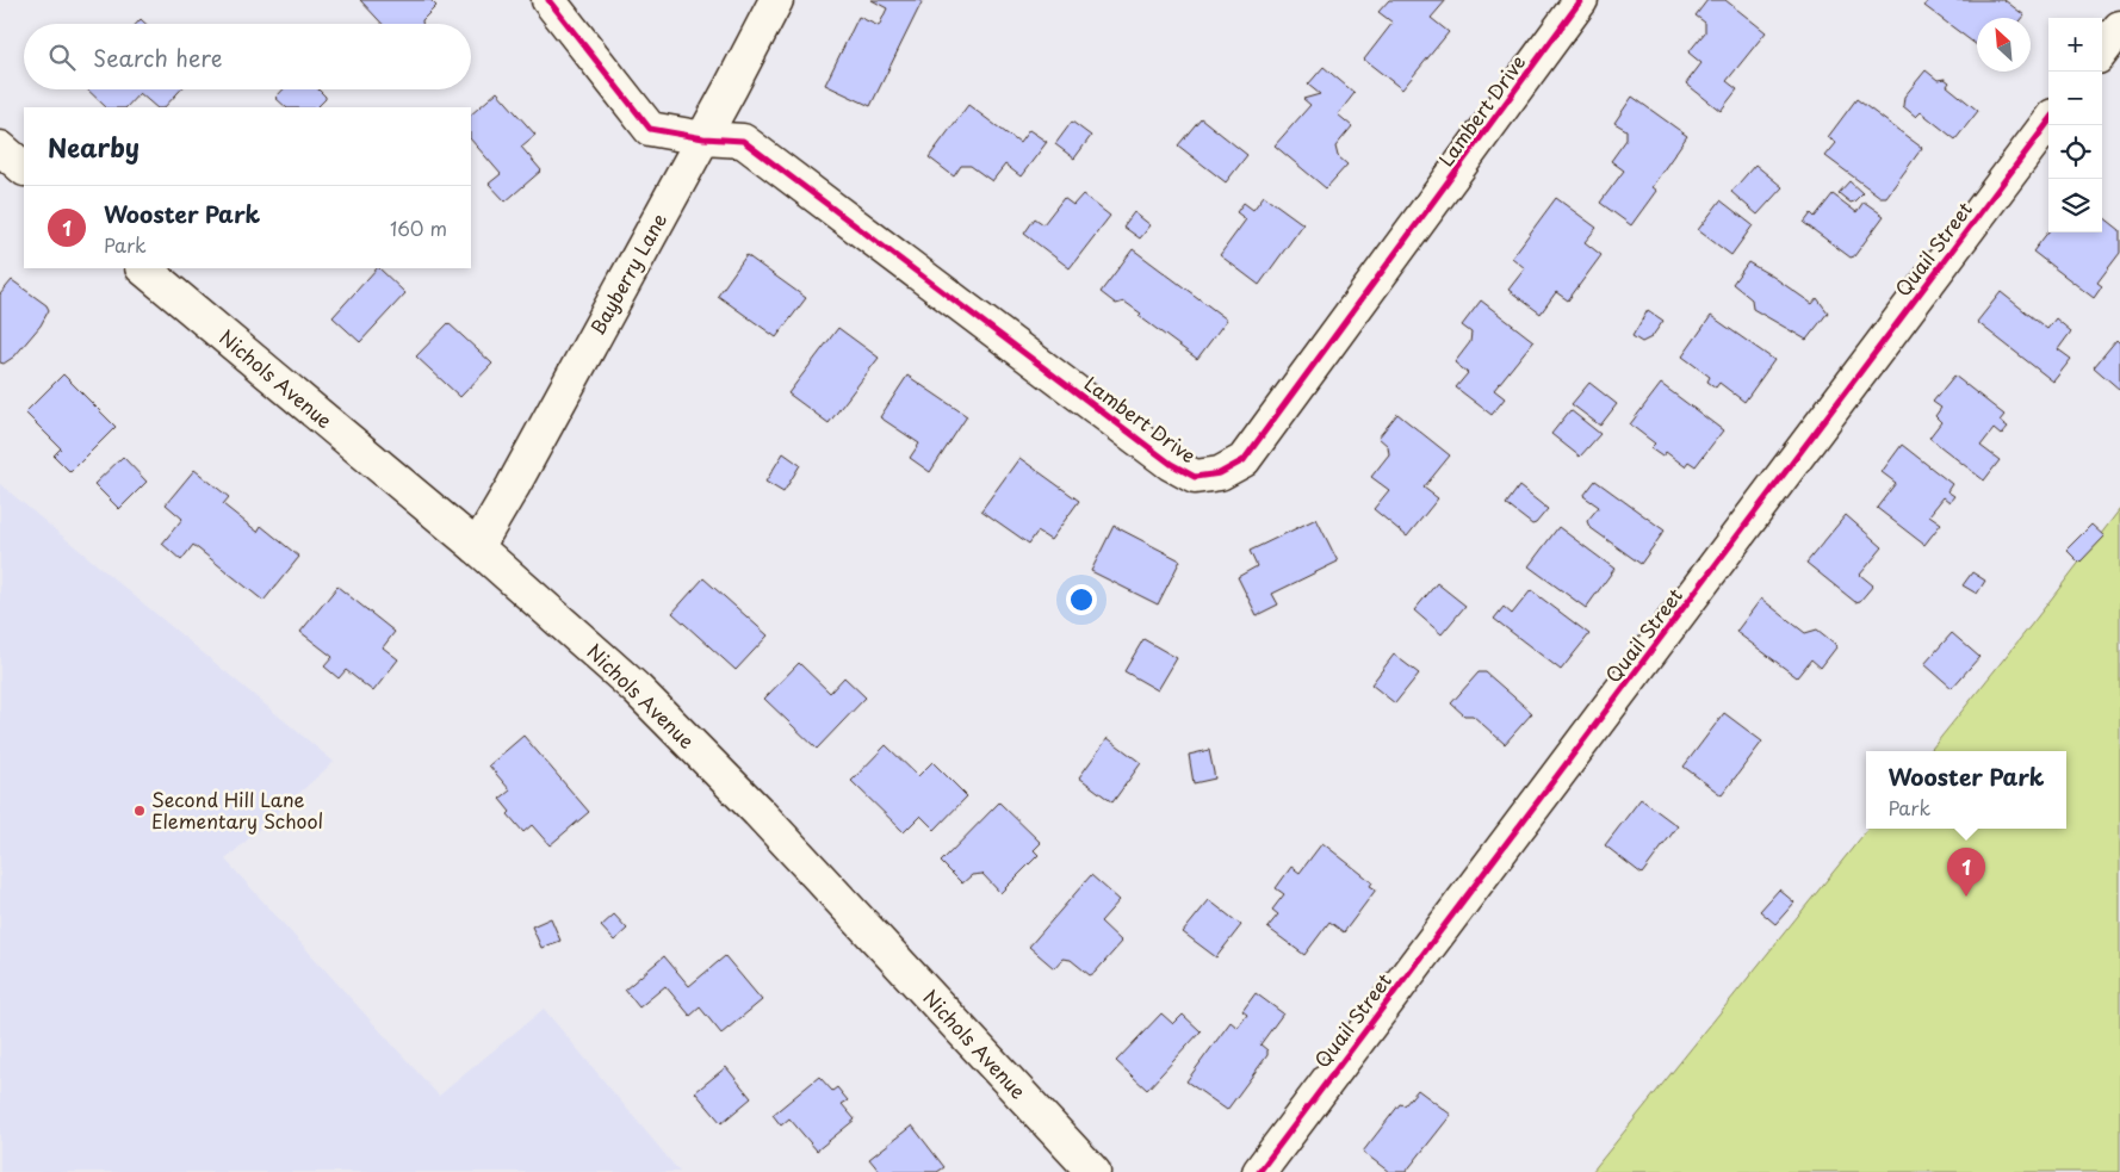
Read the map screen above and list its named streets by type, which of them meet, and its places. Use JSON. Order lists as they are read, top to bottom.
{
  "streets": {
    "street": [
      "Lambert Drive",
      "Quail Street",
      "Bayberry Lane",
      "Nichols Avenue"
    ]
  },
  "crossings": [
    ["Lambert Drive", "Bayberry Lane"],
    ["Bayberry Lane", "Nichols Avenue"]
  ],
  "places": ["Second Hill Lane Elementary School"],
  "north": "top left",
  "page": {
    "map_buttons": ["+", "−"],
    "search": "Search here",
    "heading": "Nearby",
    "list": [
      {
        "mark": "1",
        "name": "Wooster Park",
        "note": "Park",
        "value": "160 m"
      }
    ],
    "popup": ["Wooster Park", "Park"],
    "pins": "1"
  }
}
